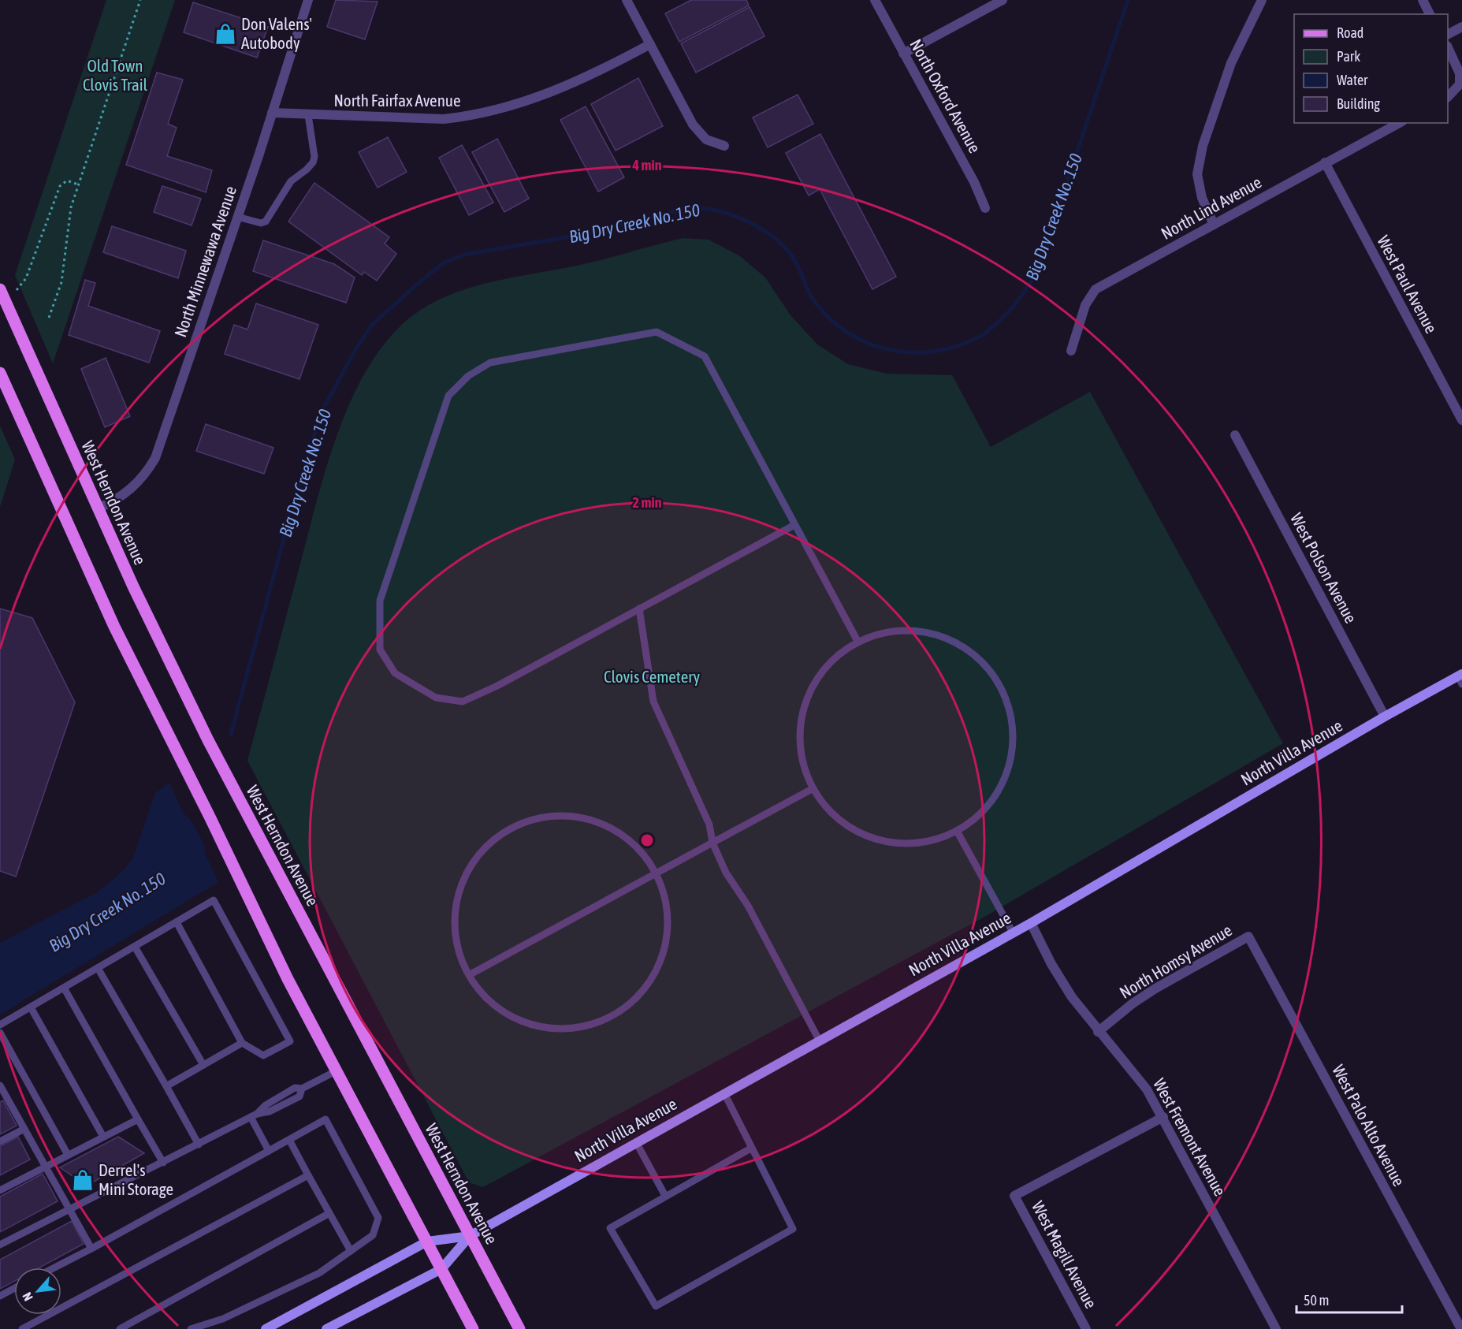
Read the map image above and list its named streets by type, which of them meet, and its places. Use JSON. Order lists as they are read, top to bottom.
{
  "streets": {
    "main road": ["West Herndon Avenue", "North Villa Avenue"],
    "street": [
      "North Oxford Avenue",
      "North Fairfax Avenue",
      "North Lind Avenue",
      "North Minnewawa Avenue",
      "West Paul Avenue",
      "West Polson Avenue",
      "North Homsy Avenue",
      "West Palo Alto Avenue",
      "West Fremont Avenue",
      "West Magill Avenue"
    ]
  },
  "crossings": [
    ["North Fairfax Avenue", "North Minnewawa Avenue"],
    ["North Lind Avenue", "West Paul Avenue"],
    ["North Minnewawa Avenue", "West Herndon Avenue"],
    ["West Herndon Avenue", "North Villa Avenue"],
    ["West Polson Avenue", "North Villa Avenue"],
    ["North Villa Avenue", "West Fremont Avenue"],
    ["North Homsy Avenue", "West Palo Alto Avenue"],
    ["North Homsy Avenue", "West Fremont Avenue"],
    ["West Fremont Avenue", "West Magill Avenue"]
  ],
  "water": ["Big Dry Creek No. 150"],
  "parks": ["Old Town Clovis Trail", "Clovis Cemetery"],
  "places": {
    "shop": ["Don Valens' Autobody", "Derrel's Mini Storage"]
  },
  "legend": [
    "Road",
    "Park",
    "Water",
    "Building"
  ],
  "scale_bar": "50 m",
  "north": "bottom left",
  "rings": ["4 min", "2 min"]
}
